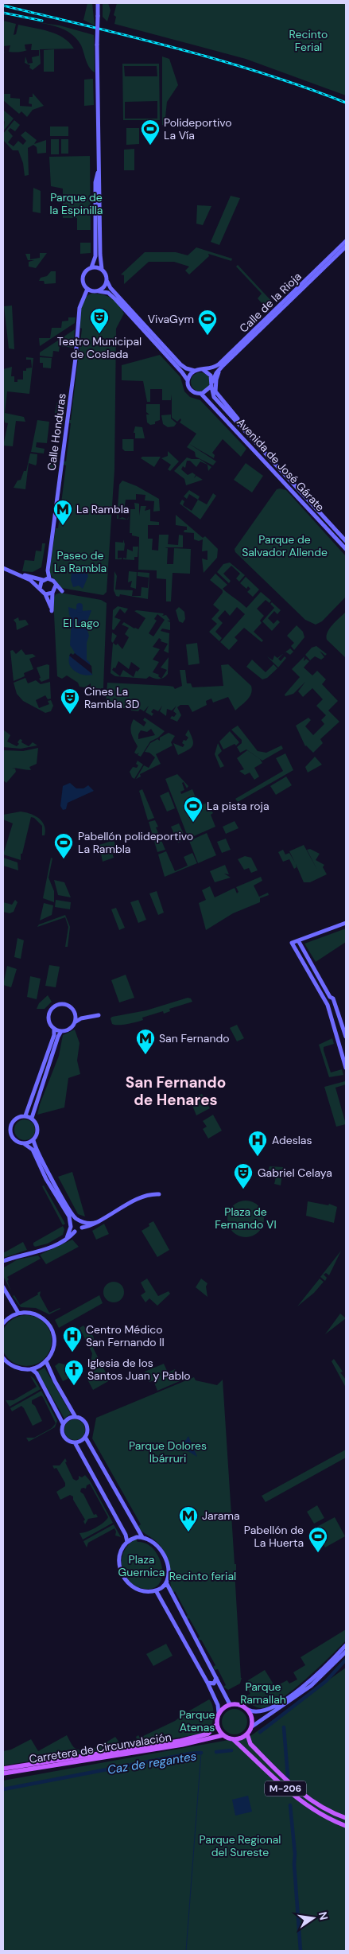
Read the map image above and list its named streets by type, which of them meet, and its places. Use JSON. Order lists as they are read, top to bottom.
{
  "streets": {
    "main road": ["Carretera de Circunvalación", "M-206"],
    "street": ["Calle de la Rioja", "Calle Honduras", "Avenida de José Gárate"]
  },
  "crossings": [
    ["Calle de la Rioja", "Avenida de José Gárate"],
    ["Carretera de Circunvalación", "M-206"]
  ],
  "districts": ["San Fernando de Henares"],
  "water": ["Caz de regantes"],
  "parks": [
    "Recinto Ferial",
    "Parque de la Espinilla",
    "Parque de Salvador Allende",
    "Paseo de La Rambla",
    "El Lago",
    "Plaza de Fernando VI",
    "Parque Dolores Ibárruri",
    "Plaza Guernica",
    "Recinto ferial",
    "Parque Ramallah",
    "Parque Atenas",
    "Parque Regional del Sureste"
  ],
  "places": {
    "sports": [
      "Polideportivo La Vía",
      "VivaGym",
      "La pista roja",
      "Pabellón polideportivo La Rambla",
      "Pabellón de La Huerta"
    ],
    "theatre": ["Teatro Municipal de Coslada", "Cines La Rambla 3D", "Gabriel Celaya"],
    "metro station": ["La Rambla", "San Fernando", "Jarama"],
    "hospital": ["Adeslas", "Centro Médico San Fernando II"],
    "church": ["Iglesia de los Santos Juan y Pablo"]
  },
  "north": "right"
}
